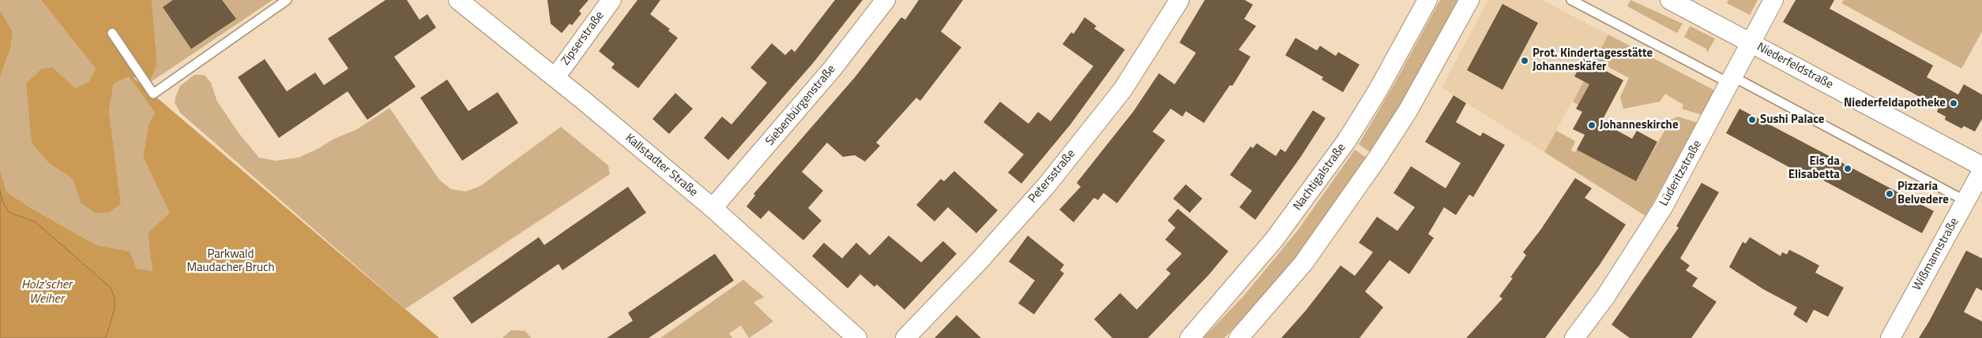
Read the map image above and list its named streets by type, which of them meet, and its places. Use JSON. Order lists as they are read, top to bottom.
{
  "streets": {
    "street": [
      "Zipserstraße",
      "Niederfeldstraße",
      "Siebenbürgenstraße",
      "Kallstadter Straße",
      "Lüderitzstraße",
      "Petersstraße",
      "Nachtigalstraße",
      "Wißmannstraße"
    ]
  },
  "crossings": [
    ["Zipserstraße", "Kallstadter Straße"],
    ["Niederfeldstraße", "Lüderitzstraße"],
    ["Siebenbürgenstraße", "Kallstadter Straße"]
  ],
  "water": ["Holz'scher Weiher"],
  "parks": ["Parkwald Maudacher Bruch"],
  "places": [
    "Prot. Kindertagesstätte Johanneskäfer",
    "Niederfeldapotheke",
    "Sushi Palace",
    "Johanneskirche",
    "Eis da Elisabetta",
    "Pizzaria Belvedere"
  ]
}
